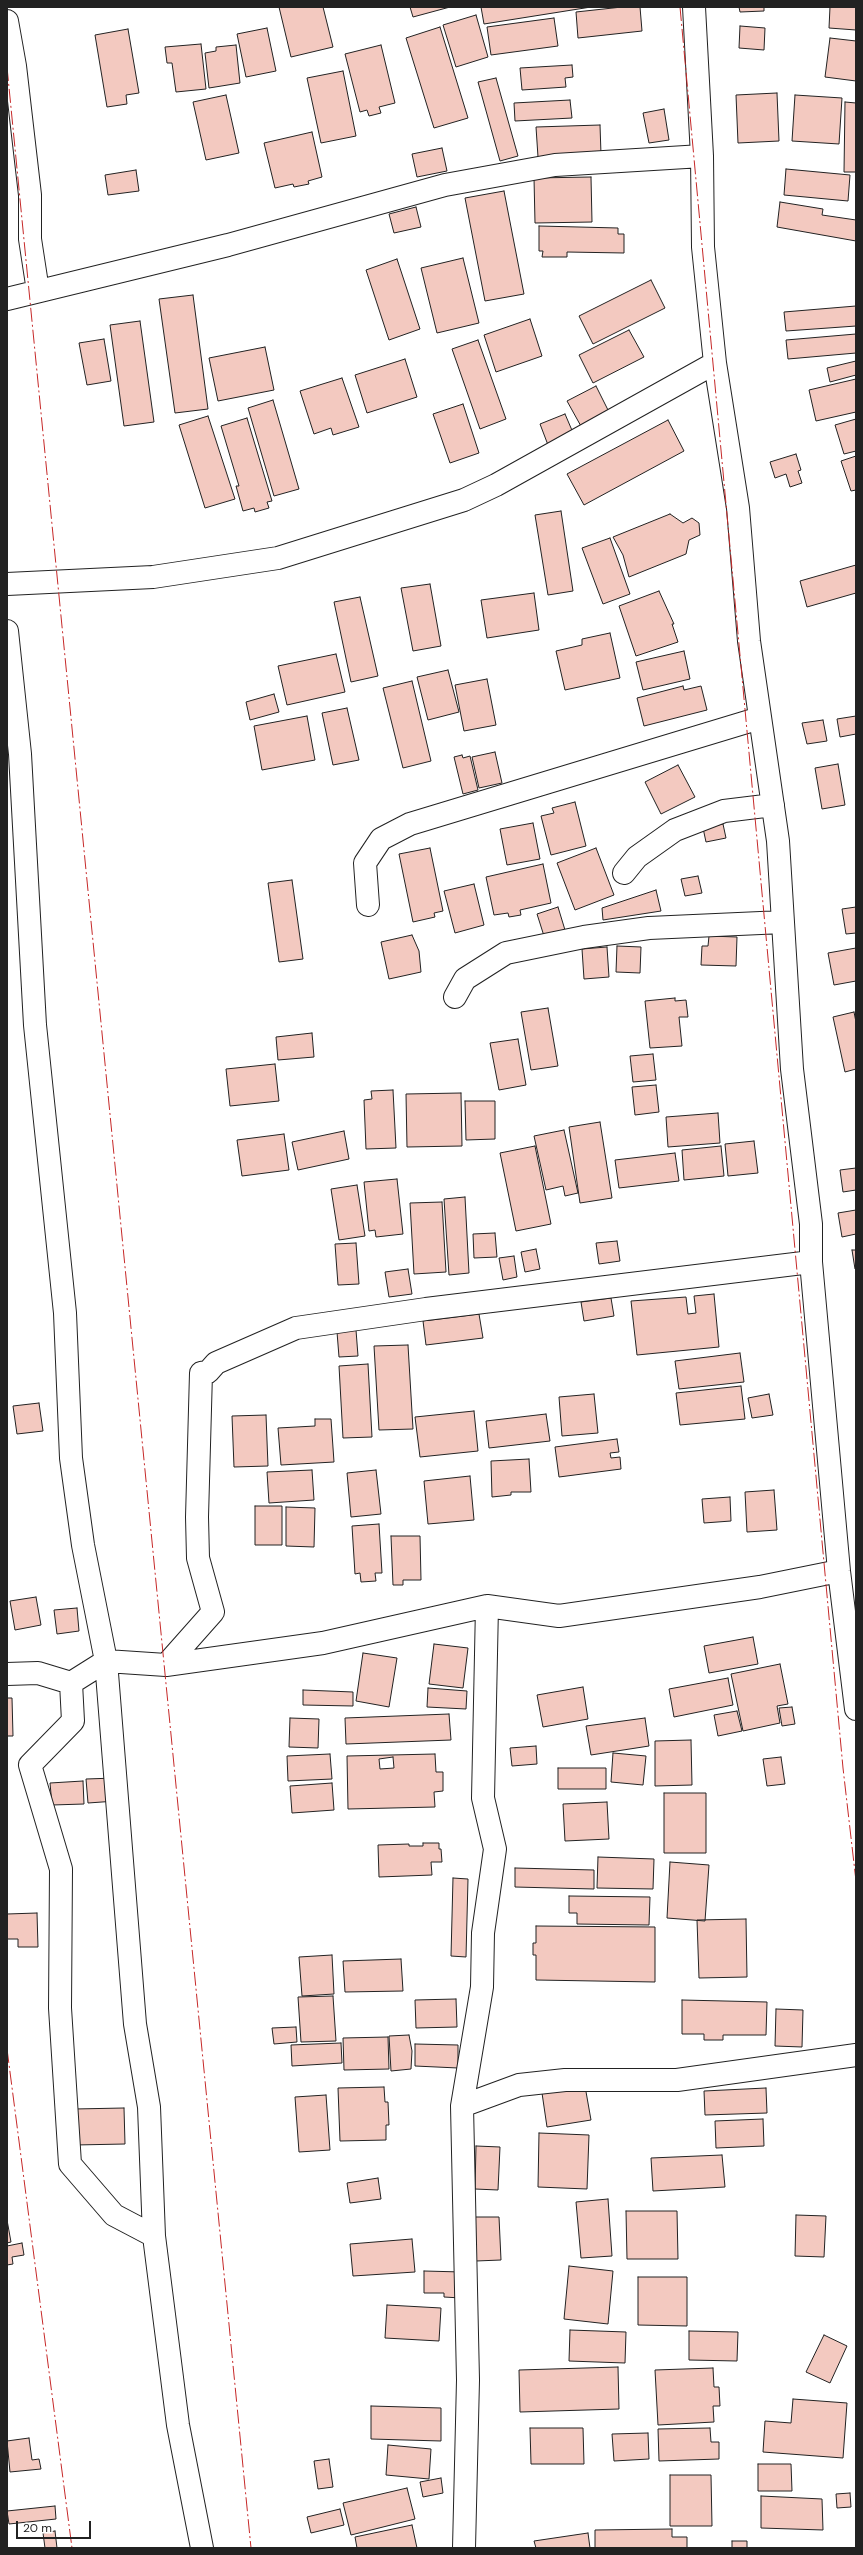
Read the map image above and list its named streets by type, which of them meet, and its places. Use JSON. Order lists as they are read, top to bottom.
{
  "scale_bar": "20 m"
}
